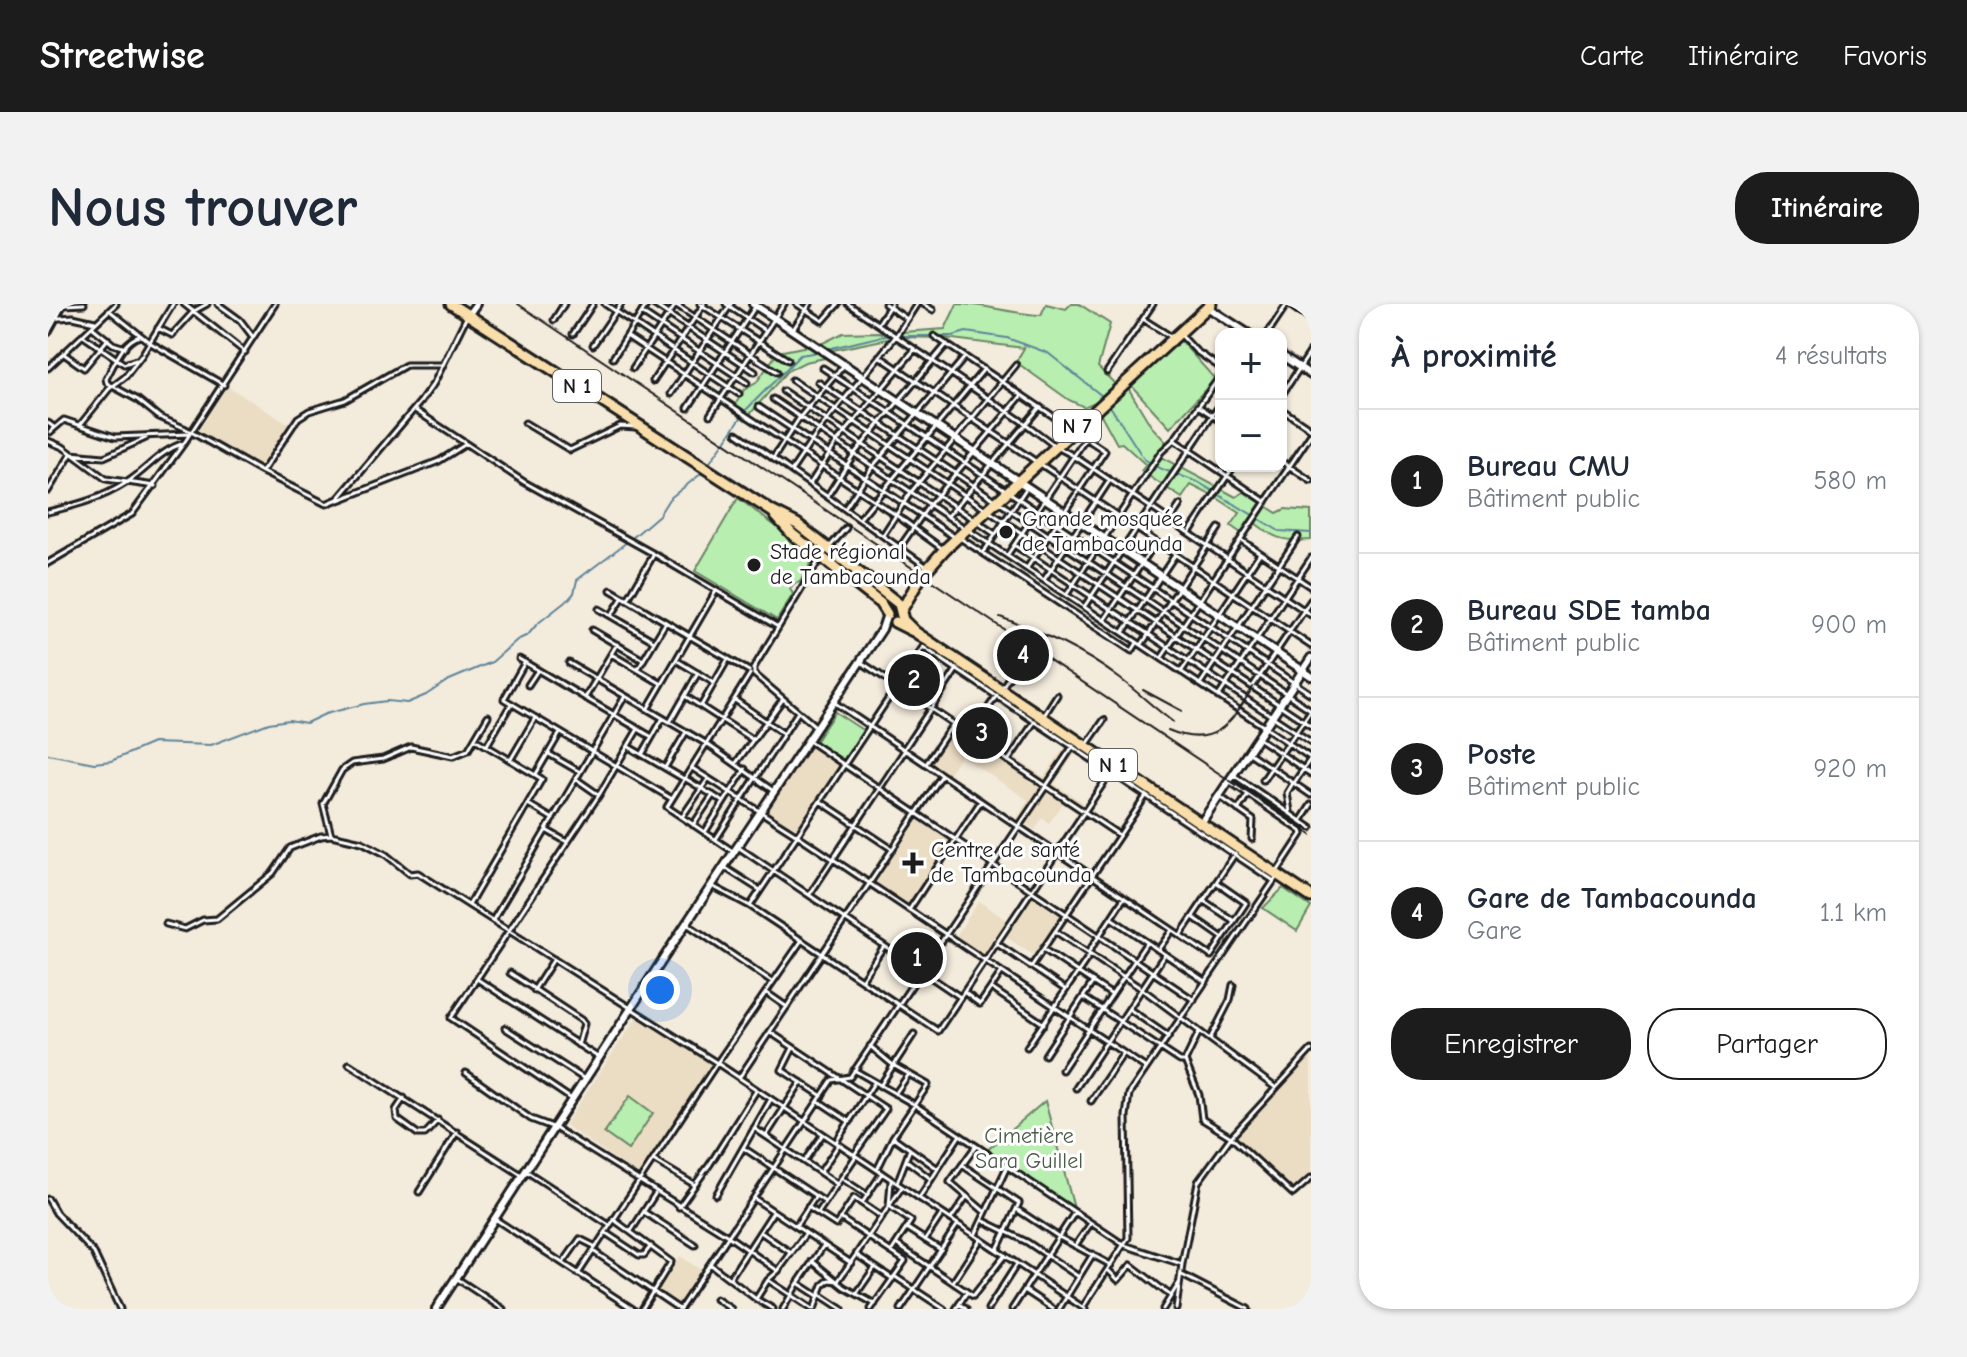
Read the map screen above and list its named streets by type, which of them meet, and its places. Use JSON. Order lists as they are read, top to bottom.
{
  "streets": {
    "highway": ["N 1", "N 7"]
  },
  "crossings": [
    ["N 1", "N 7"]
  ],
  "parks": ["Cimetière Sara Guillel"],
  "places": {
    "other": ["Grande mosquée de Tambacounda", "Stade régional de Tambacounda"],
    "health": ["Centre de santé de Tambacounda"]
  },
  "page": {
    "header": "Streetwise",
    "nav": ["Carte", "Itinéraire", "Favoris"],
    "buttons": [
      "Itinéraire",
      ["Enregistrer", "Partager"]
    ],
    "title": "Nous trouver",
    "heading": ["À proximité", "4 résultats"],
    "map_buttons": ["+", "−"],
    "list": [
      {
        "mark": "1",
        "name": "Bureau CMU",
        "note": "Bâtiment public",
        "value": "580 m"
      },
      {
        "mark": "2",
        "name": "Bureau SDE tamba",
        "note": "Bâtiment public",
        "value": "900 m"
      },
      {
        "mark": "3",
        "name": "Poste",
        "note": "Bâtiment public",
        "value": "920 m"
      },
      {
        "mark": "4",
        "name": "Gare de Tambacounda",
        "note": "Gare",
        "value": "1.1 km"
      }
    ],
    "pins": [
      "4",
      "2",
      "3",
      "1"
    ]
  }
}
